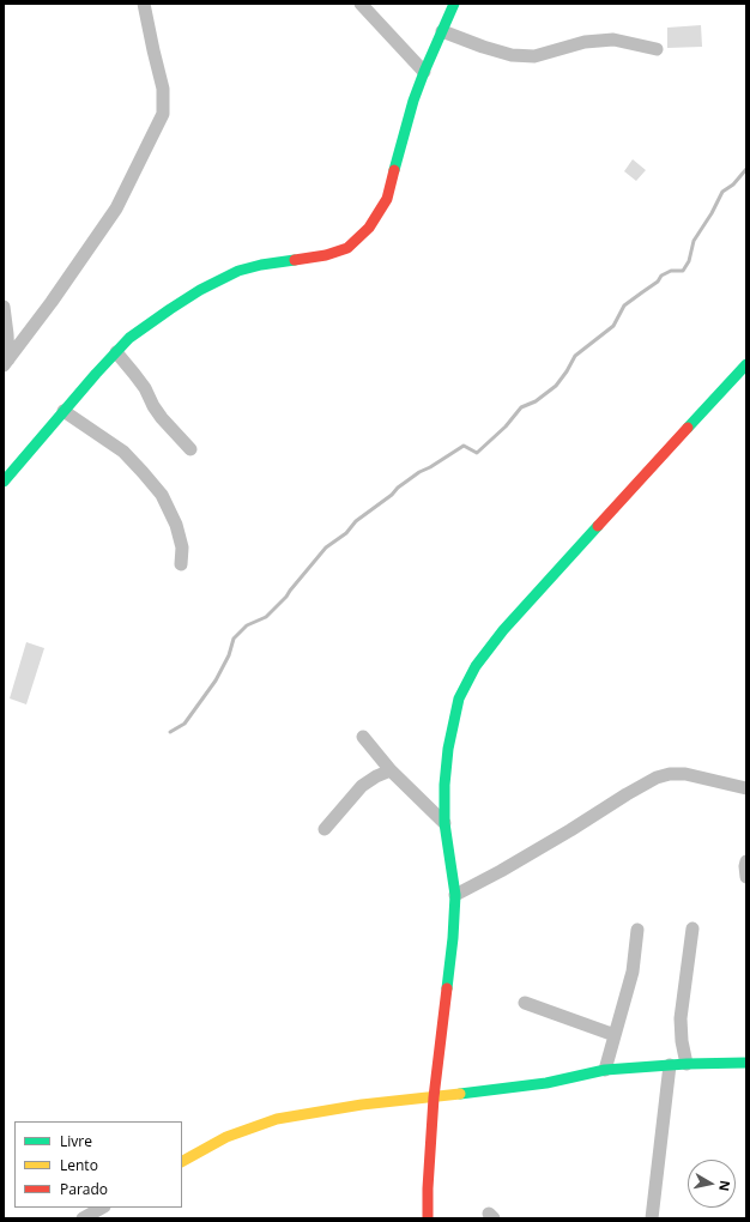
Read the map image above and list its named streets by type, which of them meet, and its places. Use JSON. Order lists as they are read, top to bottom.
{
  "legend": ["Livre", "Lento", "Parado"],
  "north": "right"
}
